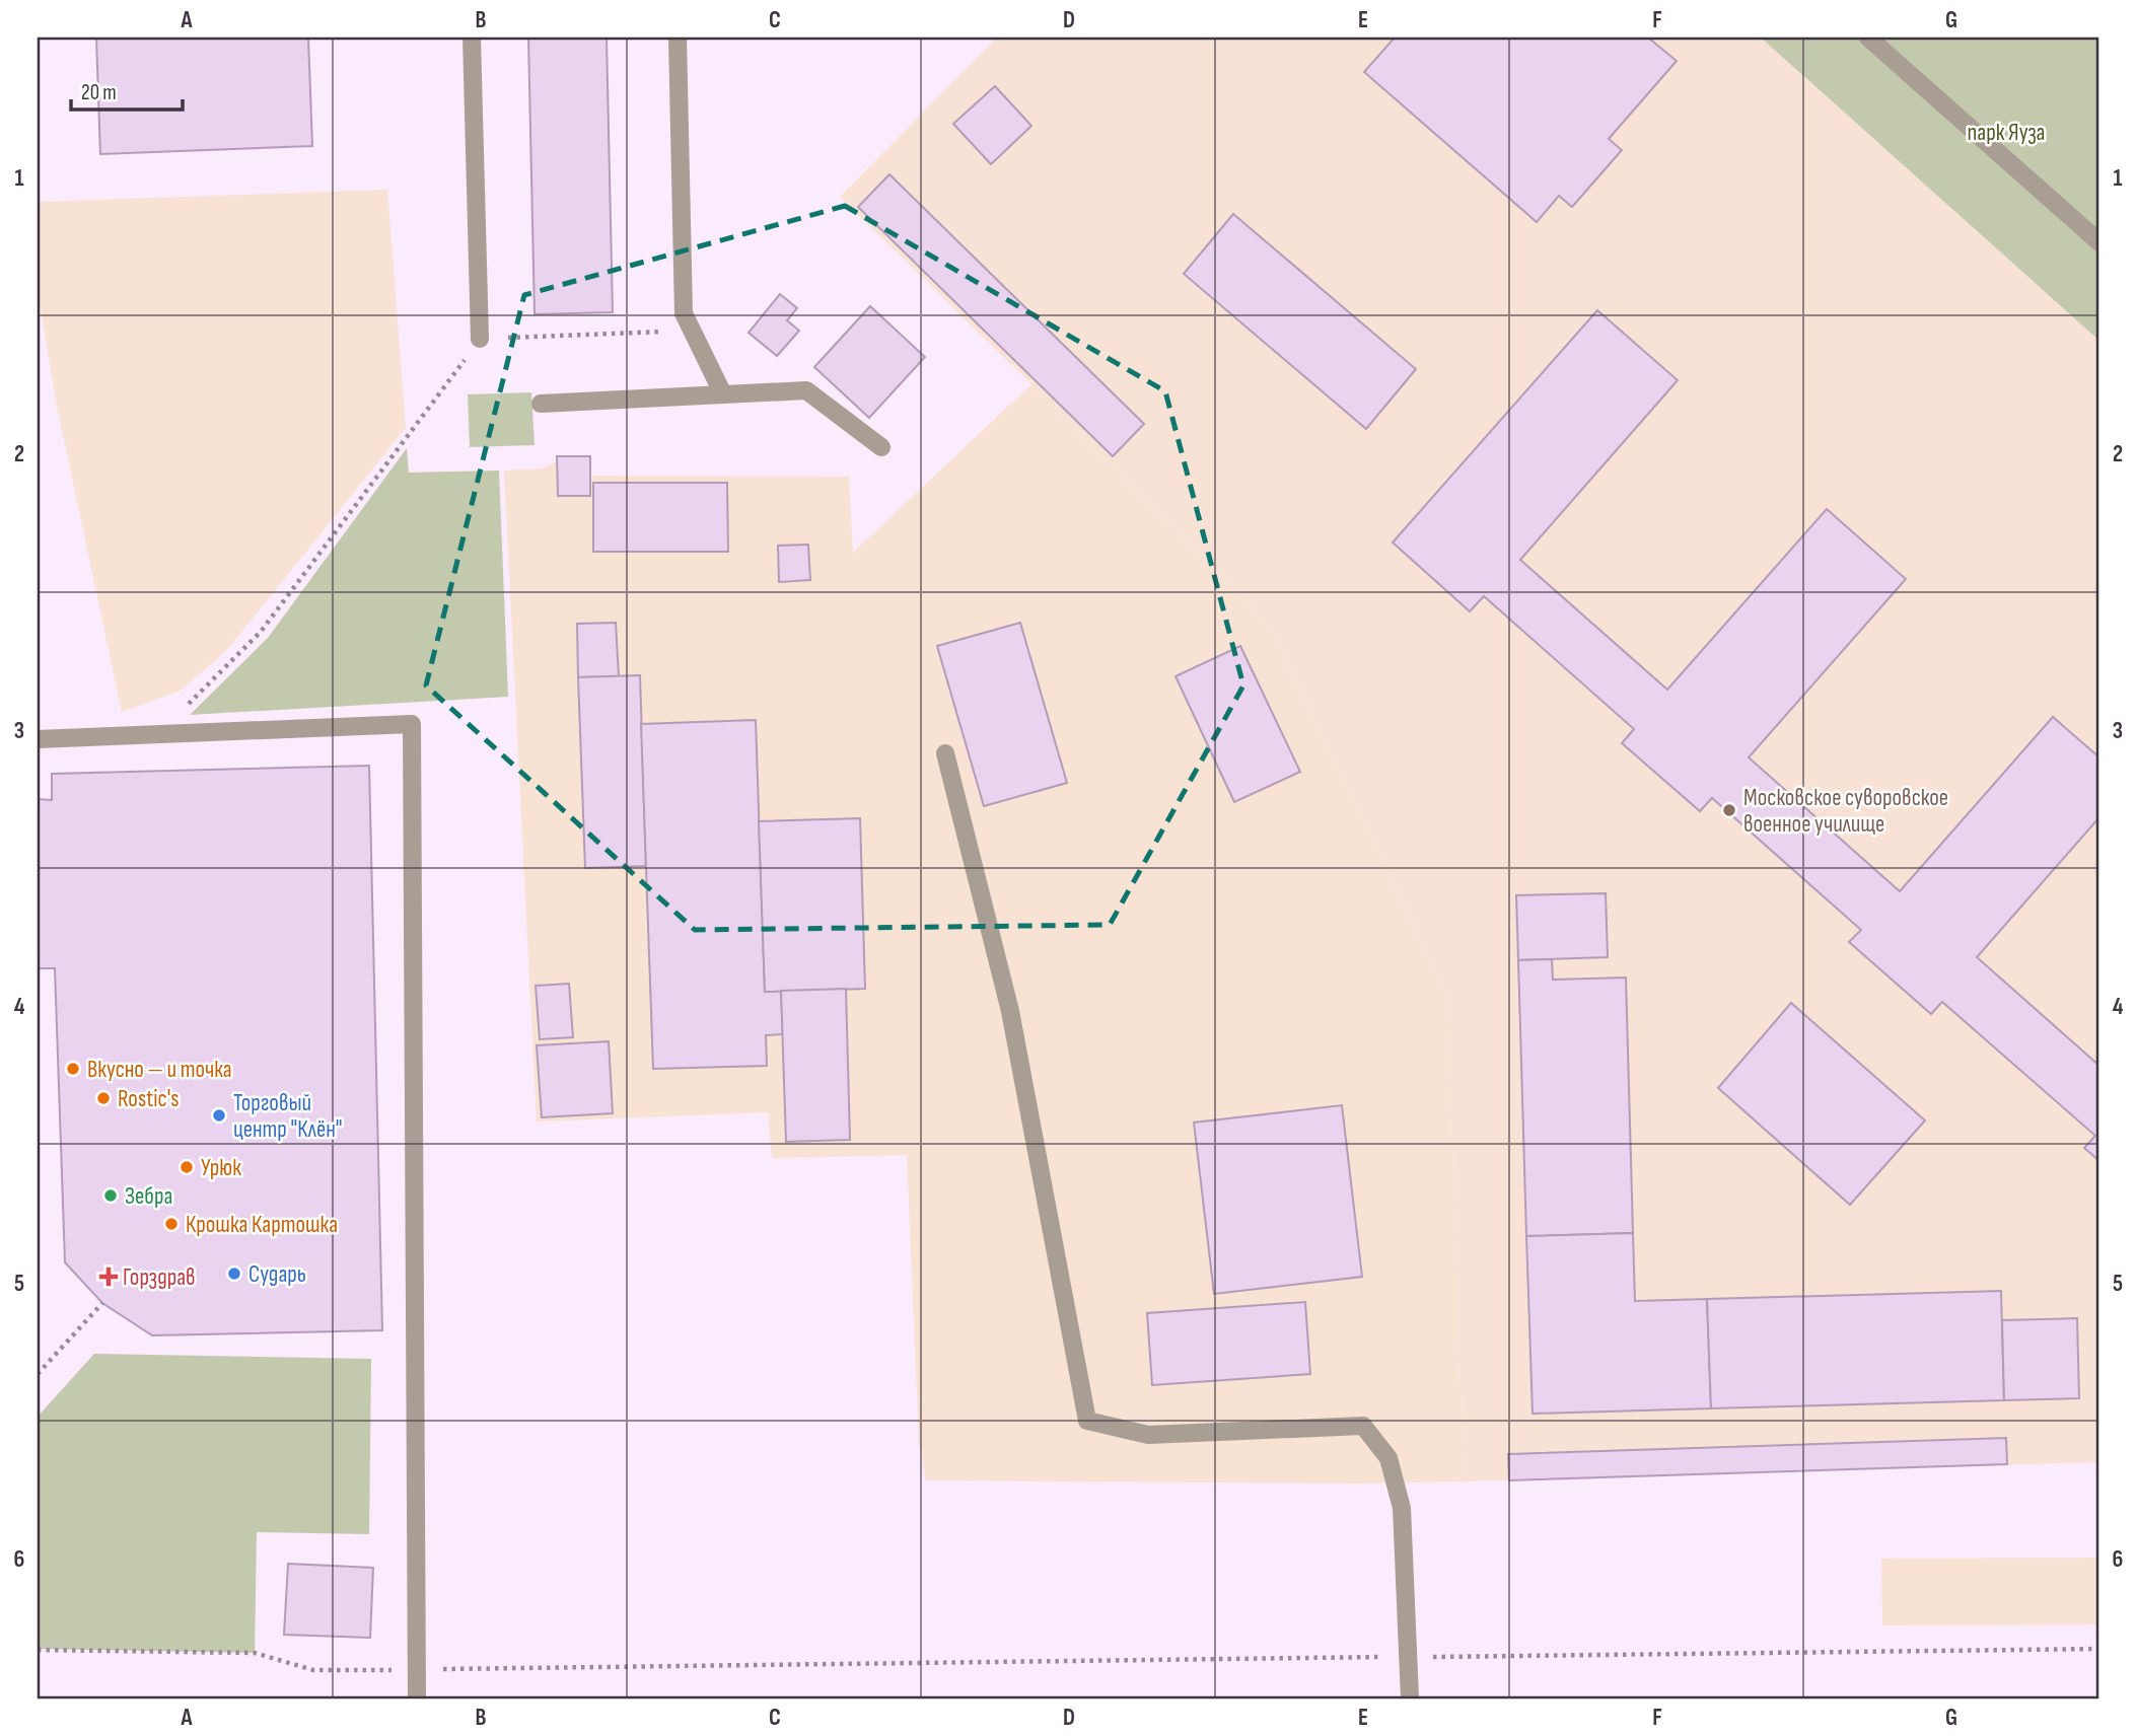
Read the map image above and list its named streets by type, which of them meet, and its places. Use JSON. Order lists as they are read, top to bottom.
{
  "parks": ["парк Яуза"],
  "places": {
    "other": [
      "Московское суворовское военное училище",
      "Вкусно — и точка",
      "Rostic's",
      "Торговый центр \"Клён\"",
      "Урюк",
      "Зебра",
      "Крошка Картошка",
      "Сударь"
    ],
    "health": ["Горздрав"]
  },
  "scale_bar": "20 m",
  "grid": {
    "columns": [
      "A",
      "B",
      "C",
      "D",
      "E",
      "F",
      "G"
    ],
    "rows": [
      "1",
      "2",
      "3",
      "4",
      "5",
      "6"
    ]
  }
}
